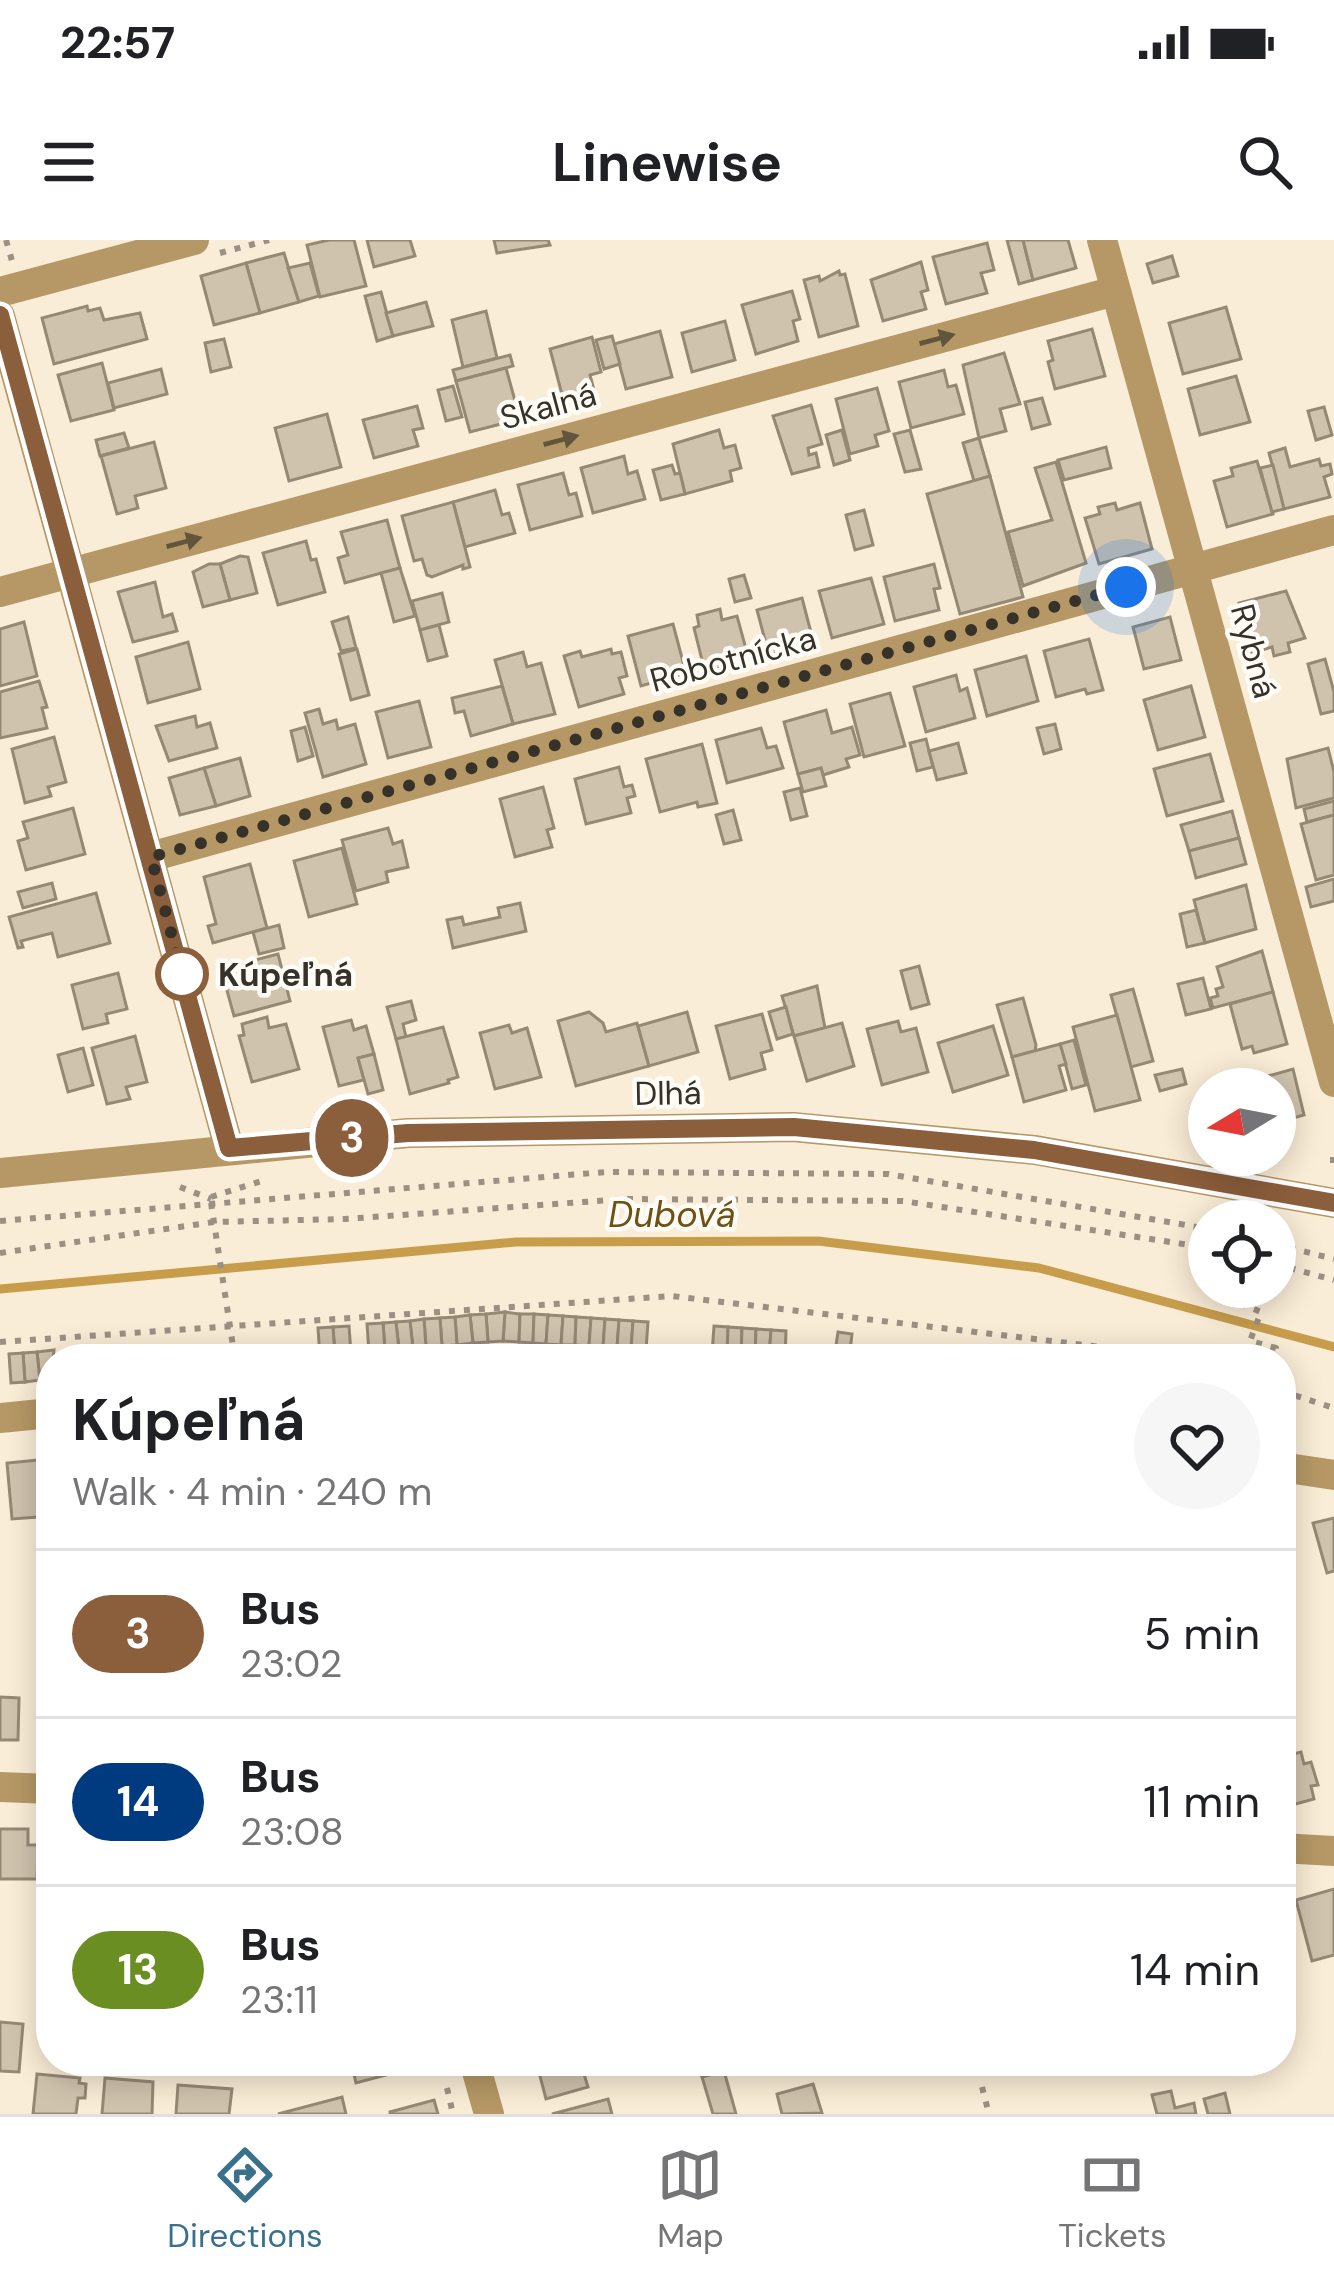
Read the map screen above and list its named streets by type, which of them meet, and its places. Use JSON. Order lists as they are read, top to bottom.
{
  "streets": {
    "street": [
      "Skalná",
      "Rybná",
      "Robotnícka",
      "Dlhá"
    ]
  },
  "crossings": [
    ["Skalná", "Rybná"],
    ["Rybná", "Robotnícka"]
  ],
  "one_way": ["Skalná"],
  "water": ["Dubová"],
  "places": ["Kúpeľná"],
  "lines": ["bus line 3"],
  "north": "left",
  "page": {
    "status": "22:57",
    "header": "Linewise",
    "on_map": "3",
    "heading": ["Kúpeľná", "Walk · 4 min · 240 m"],
    "list": [
      {
        "mark": "3",
        "name": "Bus",
        "note": "23:02",
        "value": "5 min"
      },
      {
        "mark": "14",
        "name": "Bus",
        "note": "23:08",
        "value": "11 min"
      },
      {
        "mark": "13",
        "name": "Bus",
        "note": "23:11",
        "value": "14 min"
      }
    ],
    "tabs": ["Directions", "Map", "Tickets"]
  }
}
